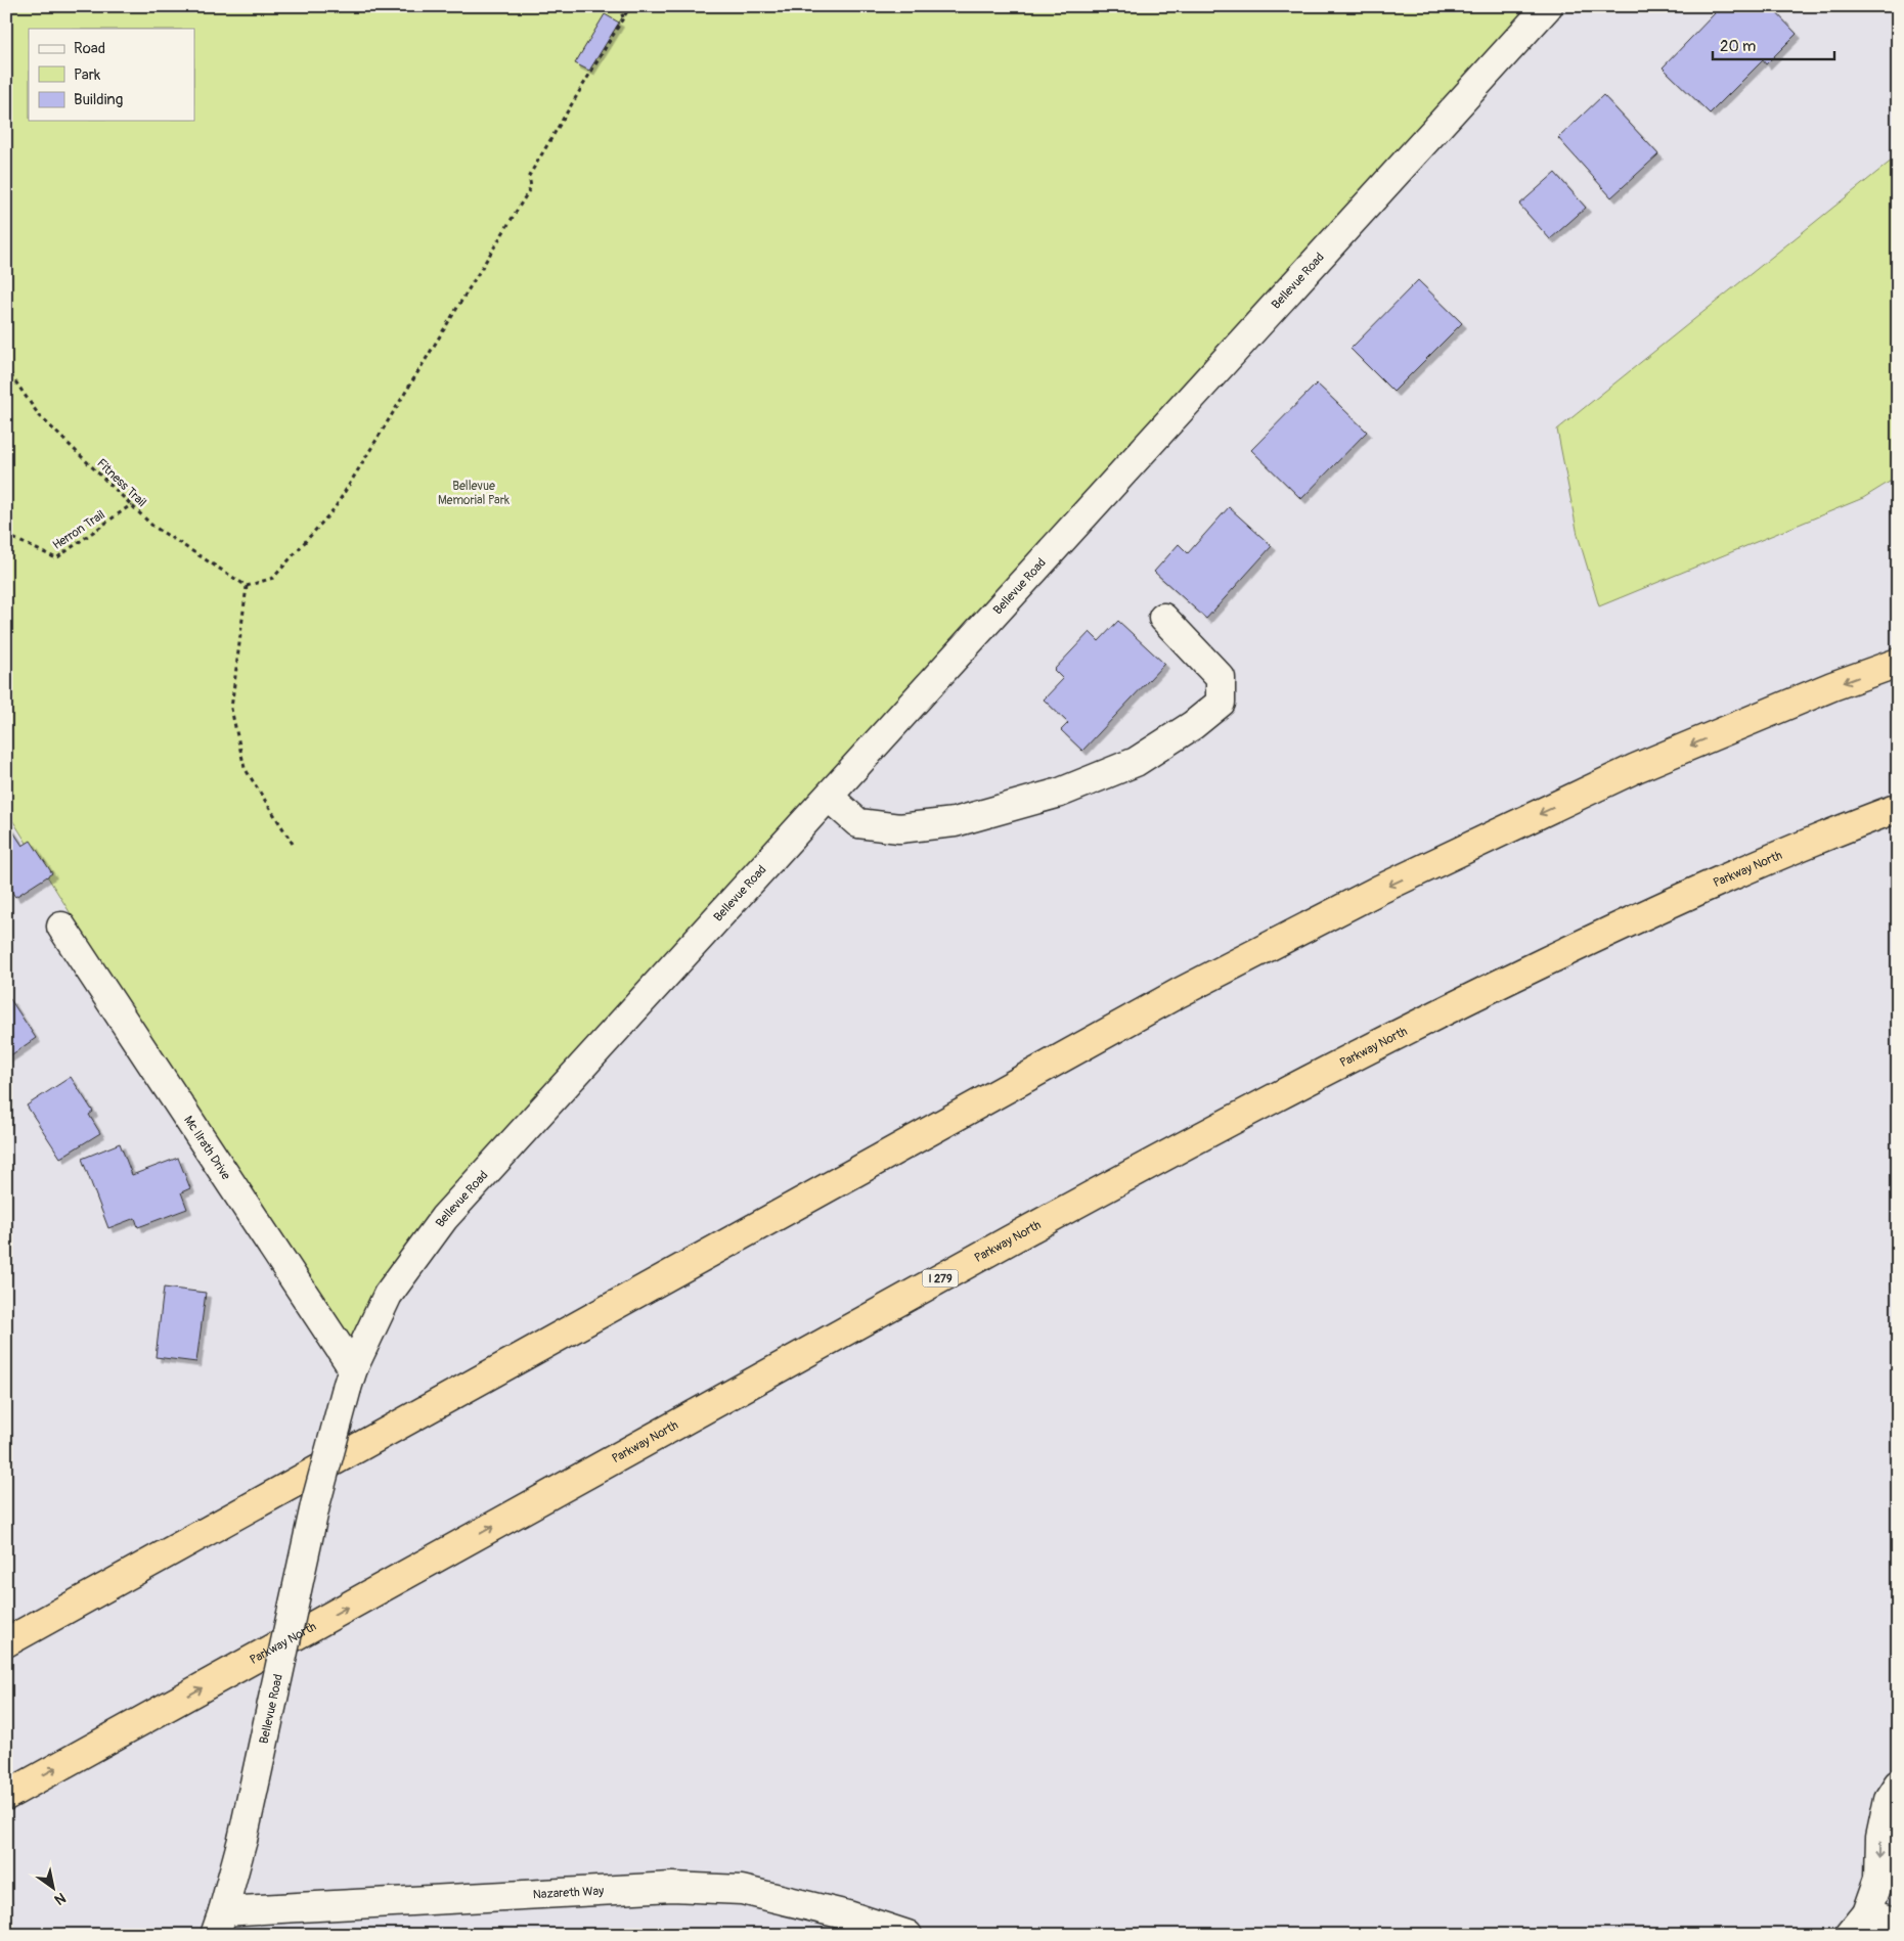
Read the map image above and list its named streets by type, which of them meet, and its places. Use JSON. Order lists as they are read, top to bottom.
{
  "streets": {
    "highway": ["Parkway North", "I 279"],
    "street": ["Bellevue Road", "Mc Ilrath Drive", "Nazareth Way"],
    "path": ["Fitness Trail", "Herron Trail"]
  },
  "crossings": [
    ["Bellevue Road", "Mc Ilrath Drive"],
    ["Bellevue Road", "Nazareth Way"],
    ["Fitness Trail", "Herron Trail"]
  ],
  "parks": ["Bellevue Memorial Park"],
  "legend": ["Road", "Park", "Building"],
  "scale_bar": "20 m",
  "north": "bottom right"
}
